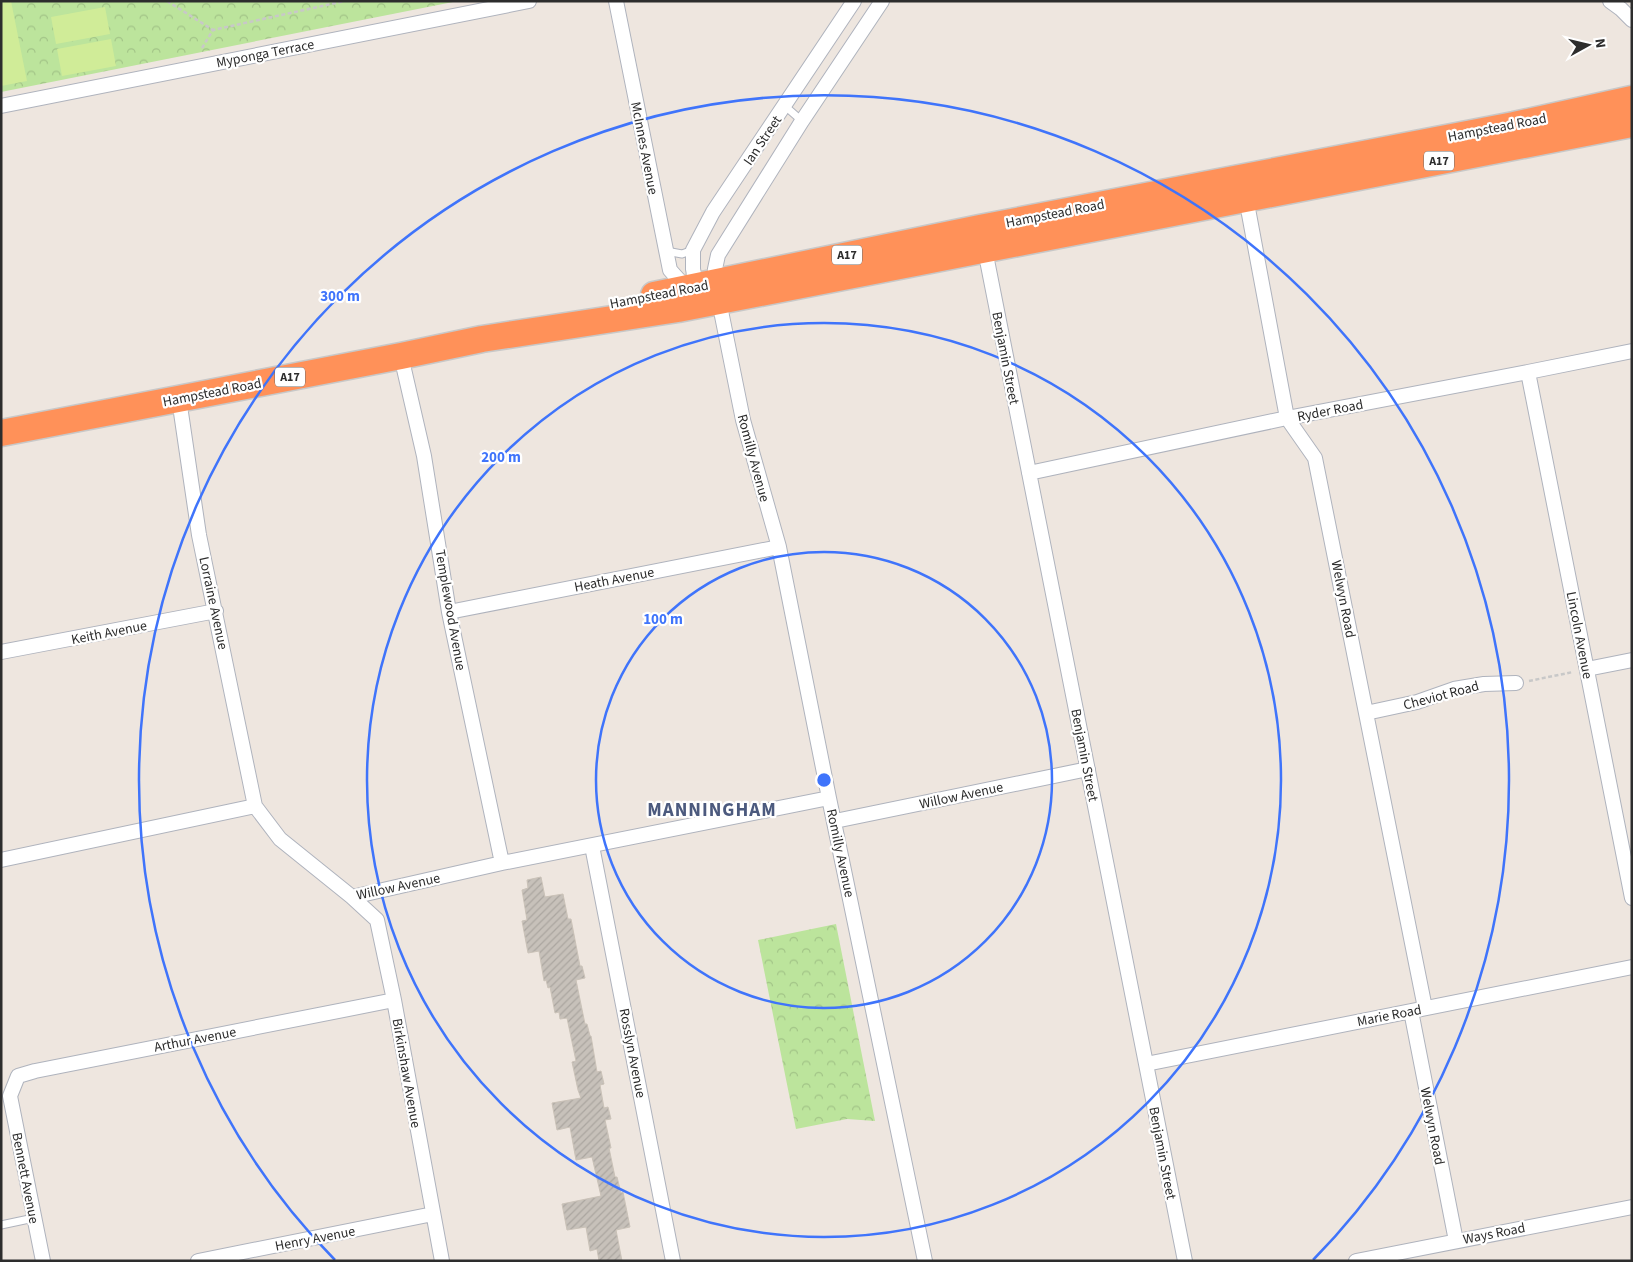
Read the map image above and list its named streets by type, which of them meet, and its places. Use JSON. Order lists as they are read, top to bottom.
{
  "streets": {
    "highway": ["Hampstead Road", "A17"],
    "street": [
      "Myponga Terrace",
      "Ian Street",
      "McInnes Avenue",
      "Benjamin Street",
      "Ryder Road",
      "Romilly Avenue",
      "Heath Avenue",
      "Welwyn Road",
      "Lorraine Avenue",
      "Templewood Avenue",
      "Keith Avenue",
      "Lincoln Avenue",
      "Cheviot Road",
      "Willow Avenue",
      "Marie Road",
      "Arthur Avenue",
      "Rosslyn Avenue",
      "Birkinshaw Avenue",
      "Bennett Avenue",
      "Ways Road",
      "Henry Avenue"
    ]
  },
  "crossings": [
    ["Hampstead Road", "Ian Street"],
    ["Hampstead Road", "McInnes Avenue"],
    ["Hampstead Road", "Benjamin Street"],
    ["Hampstead Road", "Romilly Avenue"],
    ["Hampstead Road", "Welwyn Road"],
    ["Hampstead Road", "Lorraine Avenue"],
    ["Hampstead Road", "Templewood Avenue"],
    ["Ian Street", "McInnes Avenue"],
    ["Ian Street", "Romilly Avenue"],
    ["McInnes Avenue", "Romilly Avenue"],
    ["Benjamin Street", "Ryder Road"],
    ["Benjamin Street", "Willow Avenue"],
    ["Benjamin Street", "Marie Road"],
    ["Ryder Road", "Welwyn Road"],
    ["Ryder Road", "Lincoln Avenue"],
    ["Romilly Avenue", "Heath Avenue"],
    ["Romilly Avenue", "Willow Avenue"],
    ["Heath Avenue", "Templewood Avenue"],
    ["Welwyn Road", "Cheviot Road"],
    ["Welwyn Road", "Marie Road"],
    ["Welwyn Road", "Ways Road"],
    ["Lorraine Avenue", "Keith Avenue"],
    ["Lorraine Avenue", "Willow Avenue"],
    ["Templewood Avenue", "Willow Avenue"],
    ["Willow Avenue", "Rosslyn Avenue"],
    ["Willow Avenue", "Birkinshaw Avenue"],
    ["Arthur Avenue", "Birkinshaw Avenue"],
    ["Arthur Avenue", "Bennett Avenue"],
    ["Birkinshaw Avenue", "Henry Avenue"]
  ],
  "districts": ["MANNINGHAM"],
  "north": "right",
  "rings": ["300 m", "200 m", "100 m"]
}
